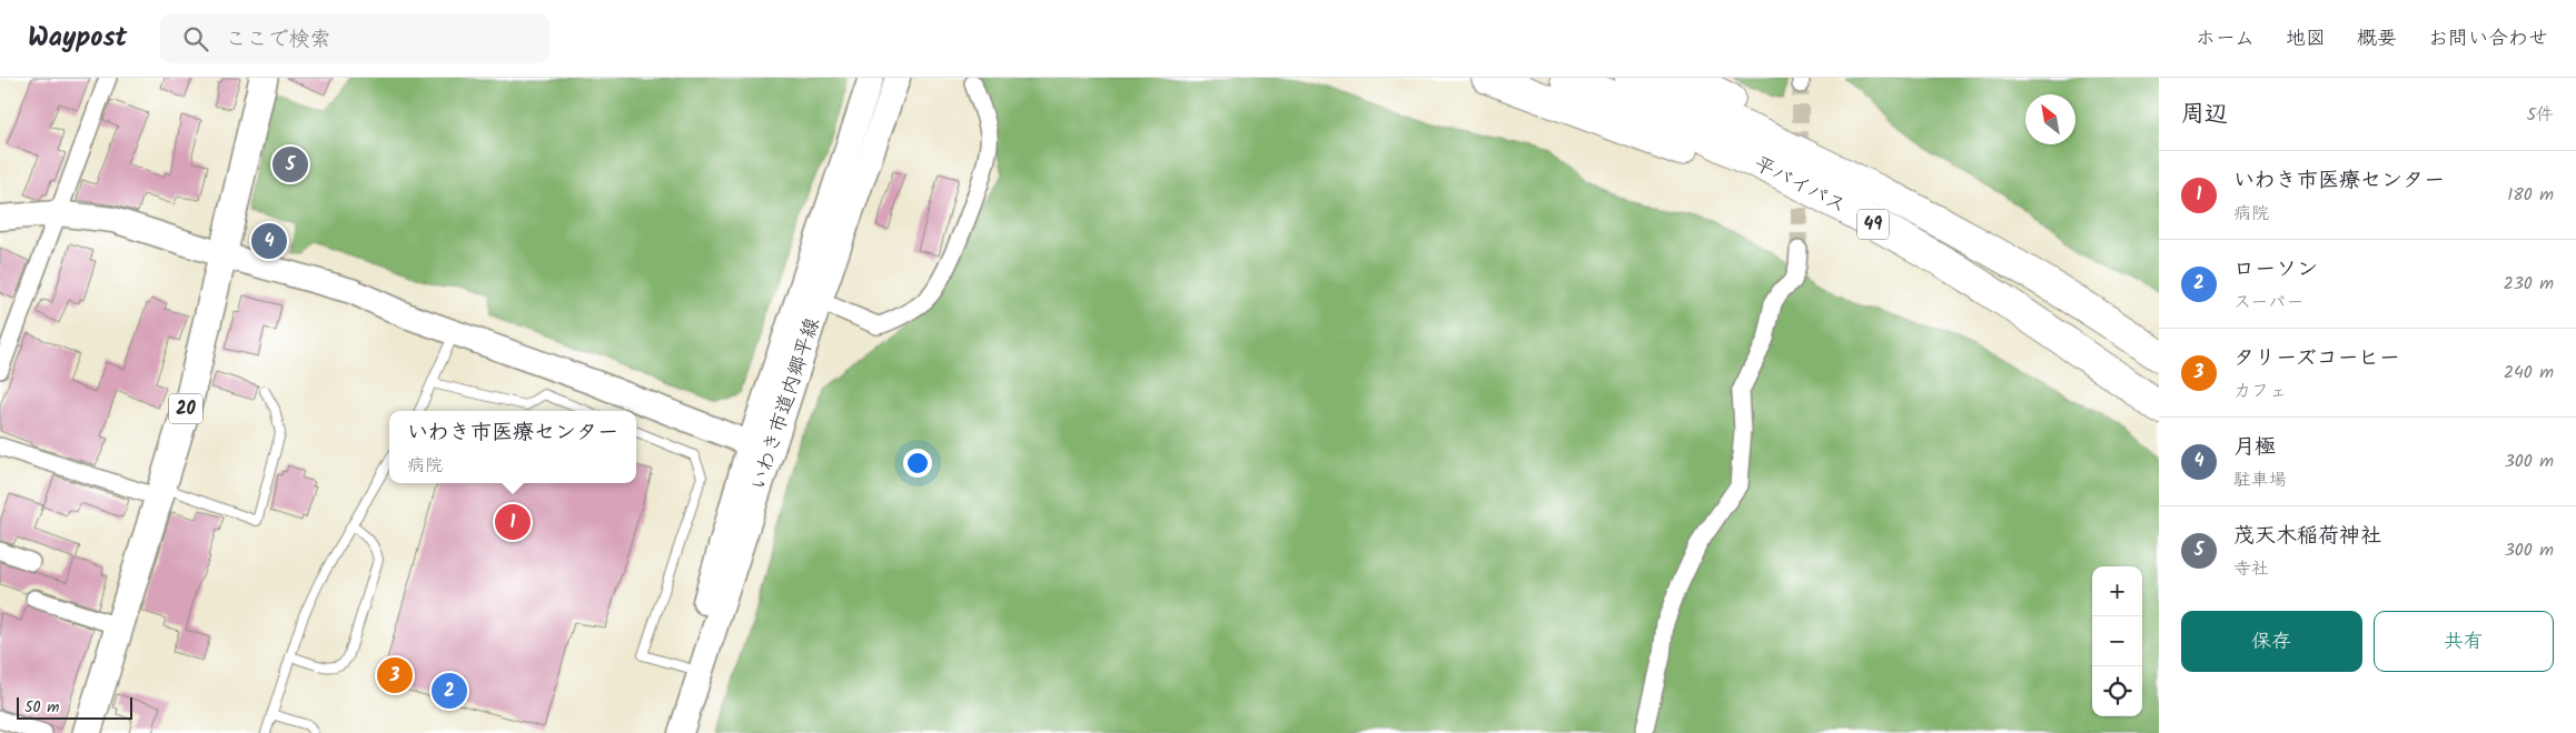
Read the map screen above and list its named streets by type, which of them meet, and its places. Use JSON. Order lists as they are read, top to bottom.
{
  "streets": {
    "highway": ["平バイパス", "49"],
    "main road": ["20"],
    "street": ["いわき市道内郷平線"]
  },
  "scale_bar": "50 m",
  "north": "top left",
  "page": {
    "header": "Waypost",
    "search": "ここで検索",
    "nav": [
      "ホーム",
      "地図",
      "概要",
      "お問い合わせ"
    ],
    "heading": ["周辺", "5件"],
    "pins": [
      "5",
      "4",
      "1",
      "3",
      "2"
    ],
    "list": [
      {
        "mark": "1",
        "name": "いわき市医療センター",
        "note": "病院",
        "value": "180 m"
      },
      {
        "mark": "2",
        "name": "ローソン",
        "note": "スーパー",
        "value": "230 m"
      },
      {
        "mark": "3",
        "name": "タリーズコーヒー",
        "note": "カフェ",
        "value": "240 m"
      },
      {
        "mark": "4",
        "name": "月極",
        "note": "駐車場",
        "value": "300 m"
      },
      {
        "mark": "5",
        "name": "茂天木稲荷神社",
        "note": "寺社",
        "value": "300 m"
      }
    ],
    "popup": ["いわき市医療センター", "病院"],
    "map_buttons": ["+", "−"],
    "buttons": ["保存", "共有"],
    "scale": "50 m"
  }
}
